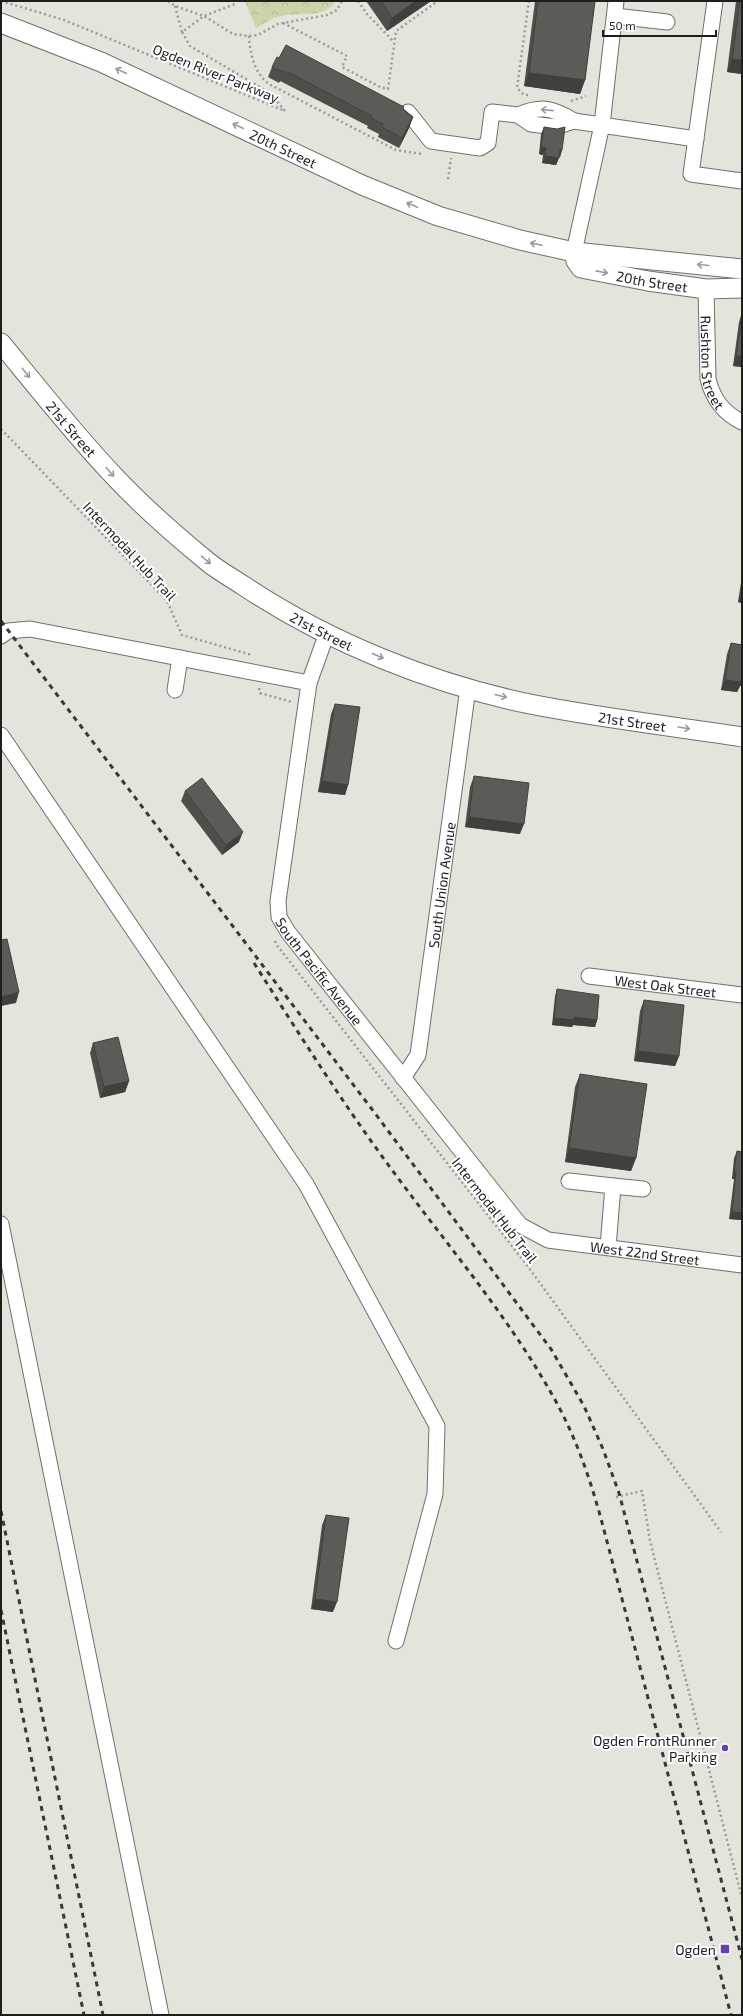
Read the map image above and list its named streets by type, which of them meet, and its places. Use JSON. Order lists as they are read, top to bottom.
{
  "streets": {
    "main road": ["20th Street", "21st Street"],
    "street": [
      "Rushton Street",
      "South Union Avenue",
      "South Pacific Avenue",
      "West Oak Street",
      "West 22nd Street"
    ],
    "path": ["Ogden River Parkway", "Intermodal Hub Trail"]
  },
  "crossings": [
    ["20th Street", "Rushton Street"],
    ["21st Street", "South Union Avenue"],
    ["21st Street", "South Pacific Avenue"],
    ["South Union Avenue", "South Pacific Avenue"],
    ["South Pacific Avenue", "West 22nd Street"]
  ],
  "one_way": ["21st Street"],
  "places": {
    "other": ["Ogden FrontRunner Parking"],
    "transit": ["Ogden"]
  },
  "scale_bar": "50 m"
}
